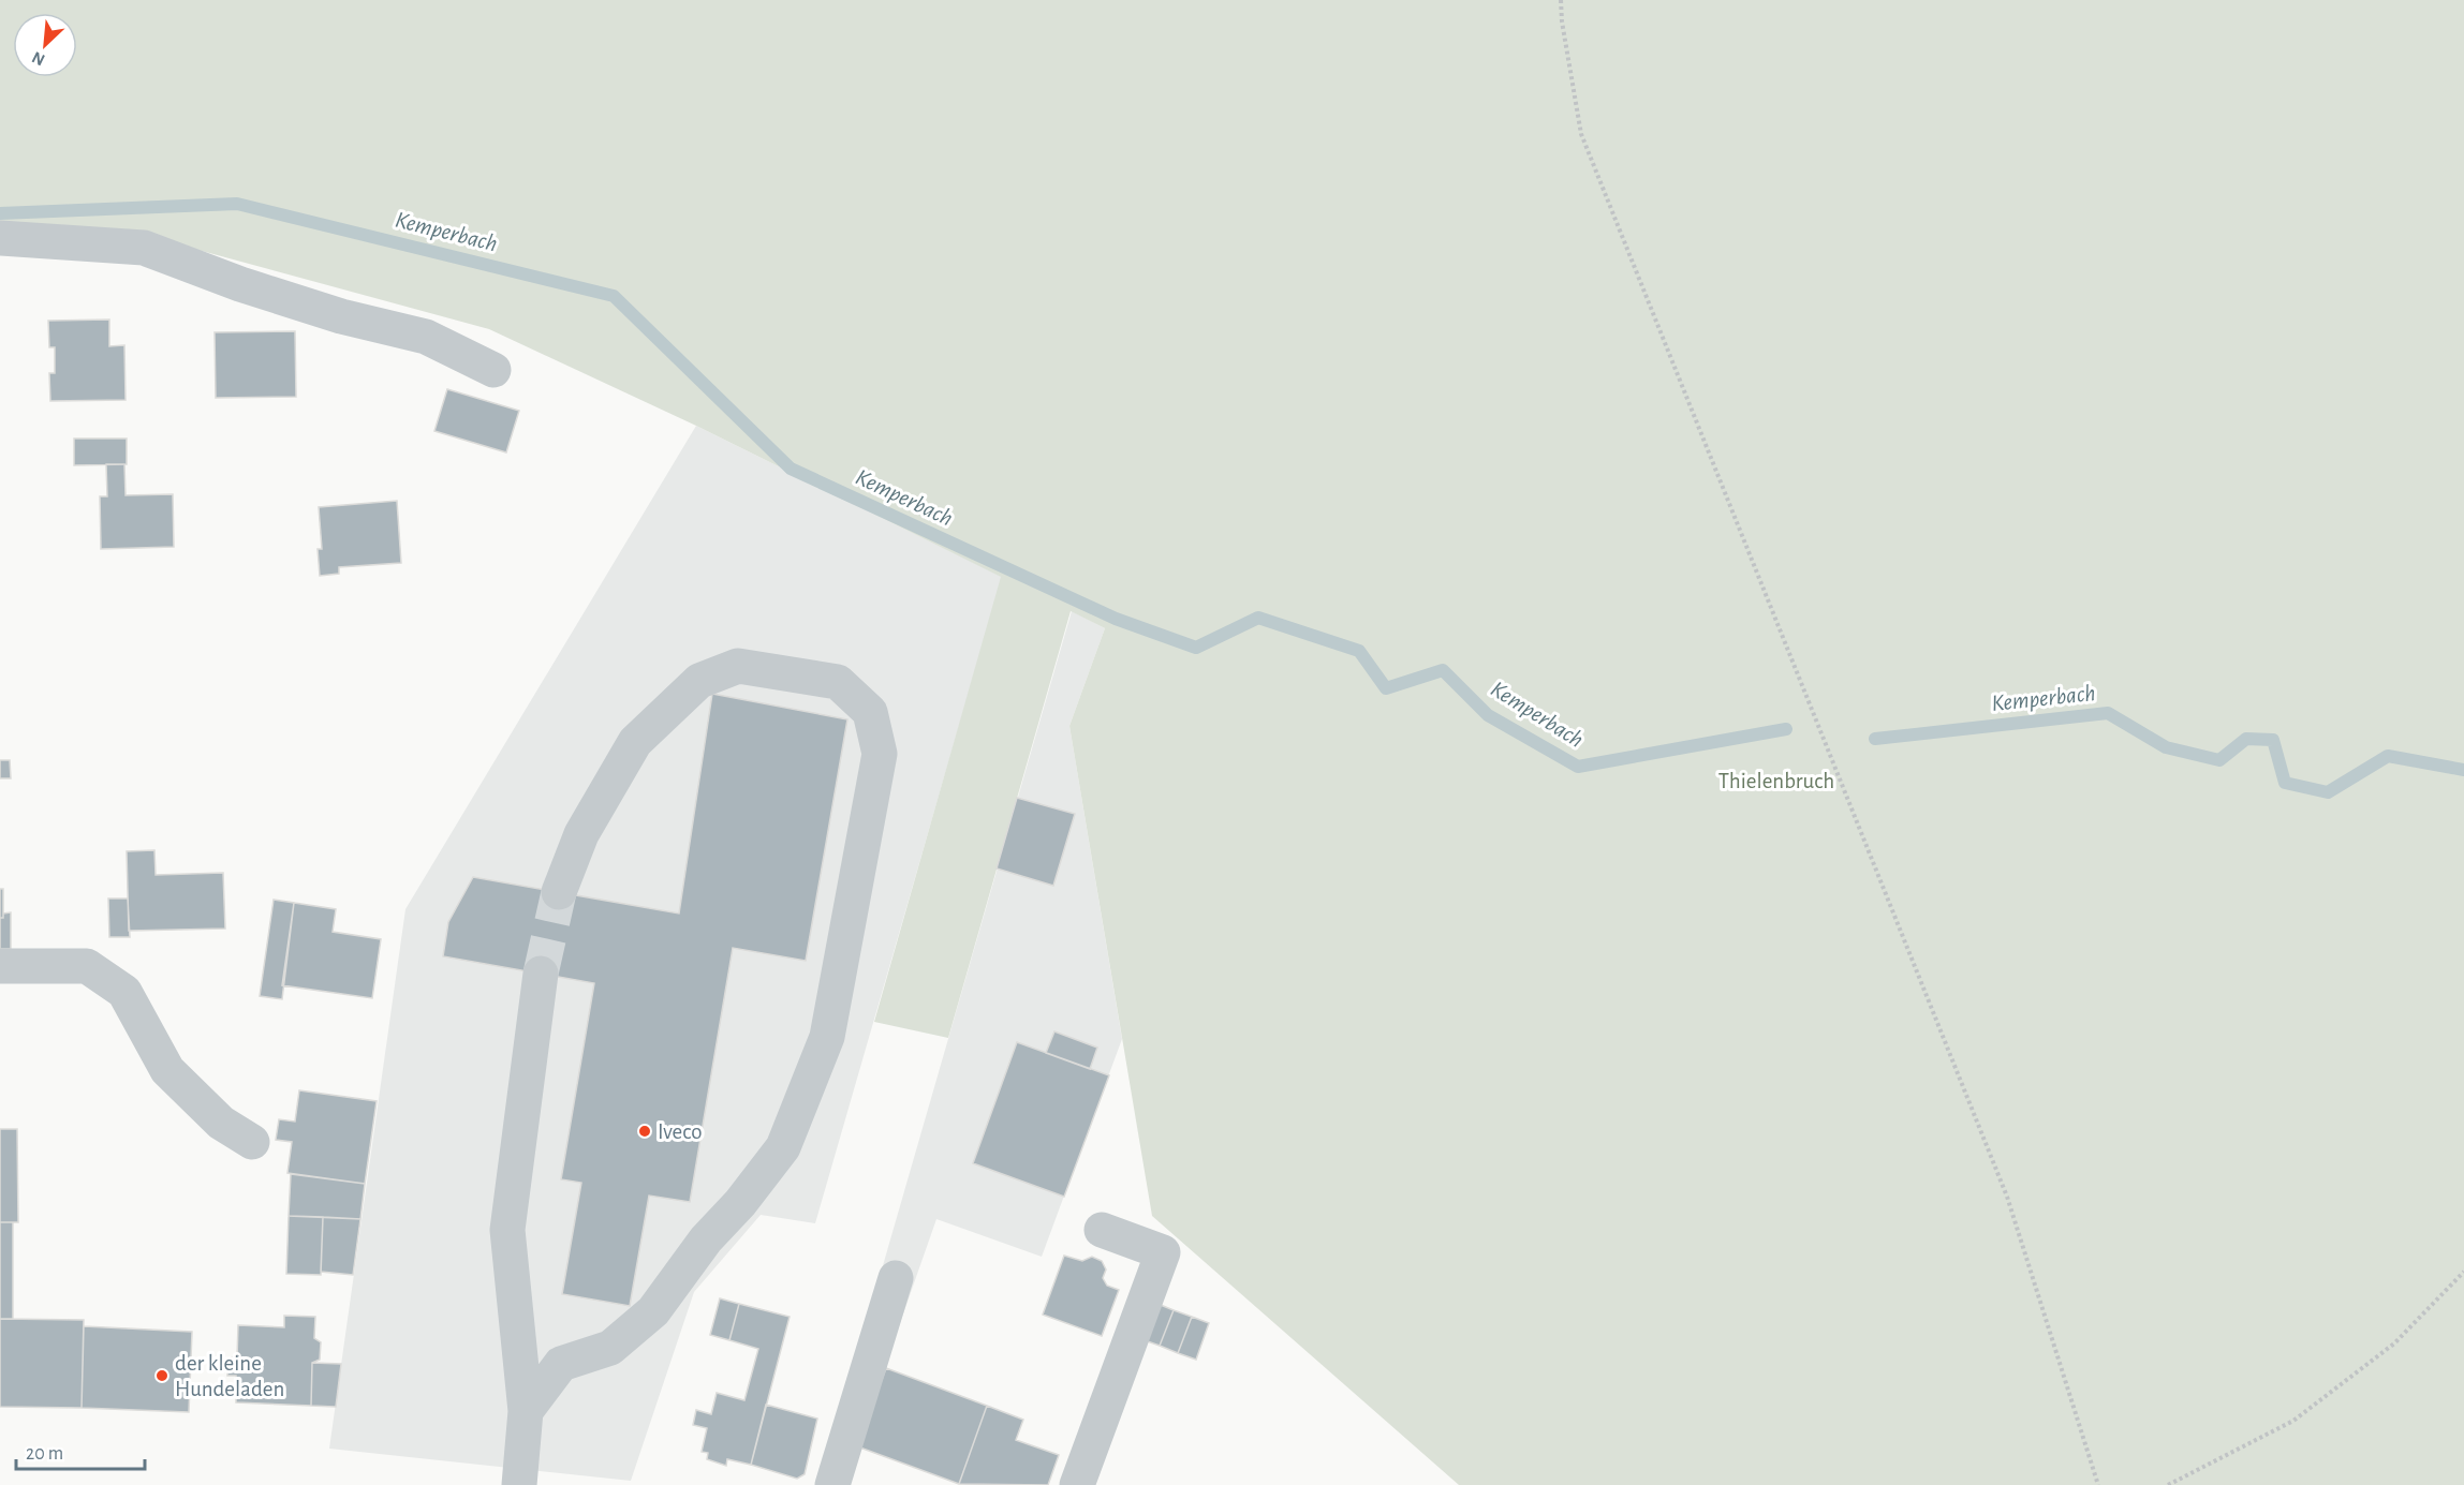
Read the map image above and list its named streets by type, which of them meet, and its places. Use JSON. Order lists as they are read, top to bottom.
{
  "water": ["Kemperbach"],
  "parks": ["Thielenbruch"],
  "places": ["Iveco", "der kleine Hundeladen"],
  "scale_bar": "20 m",
  "north": "bottom left"
}
